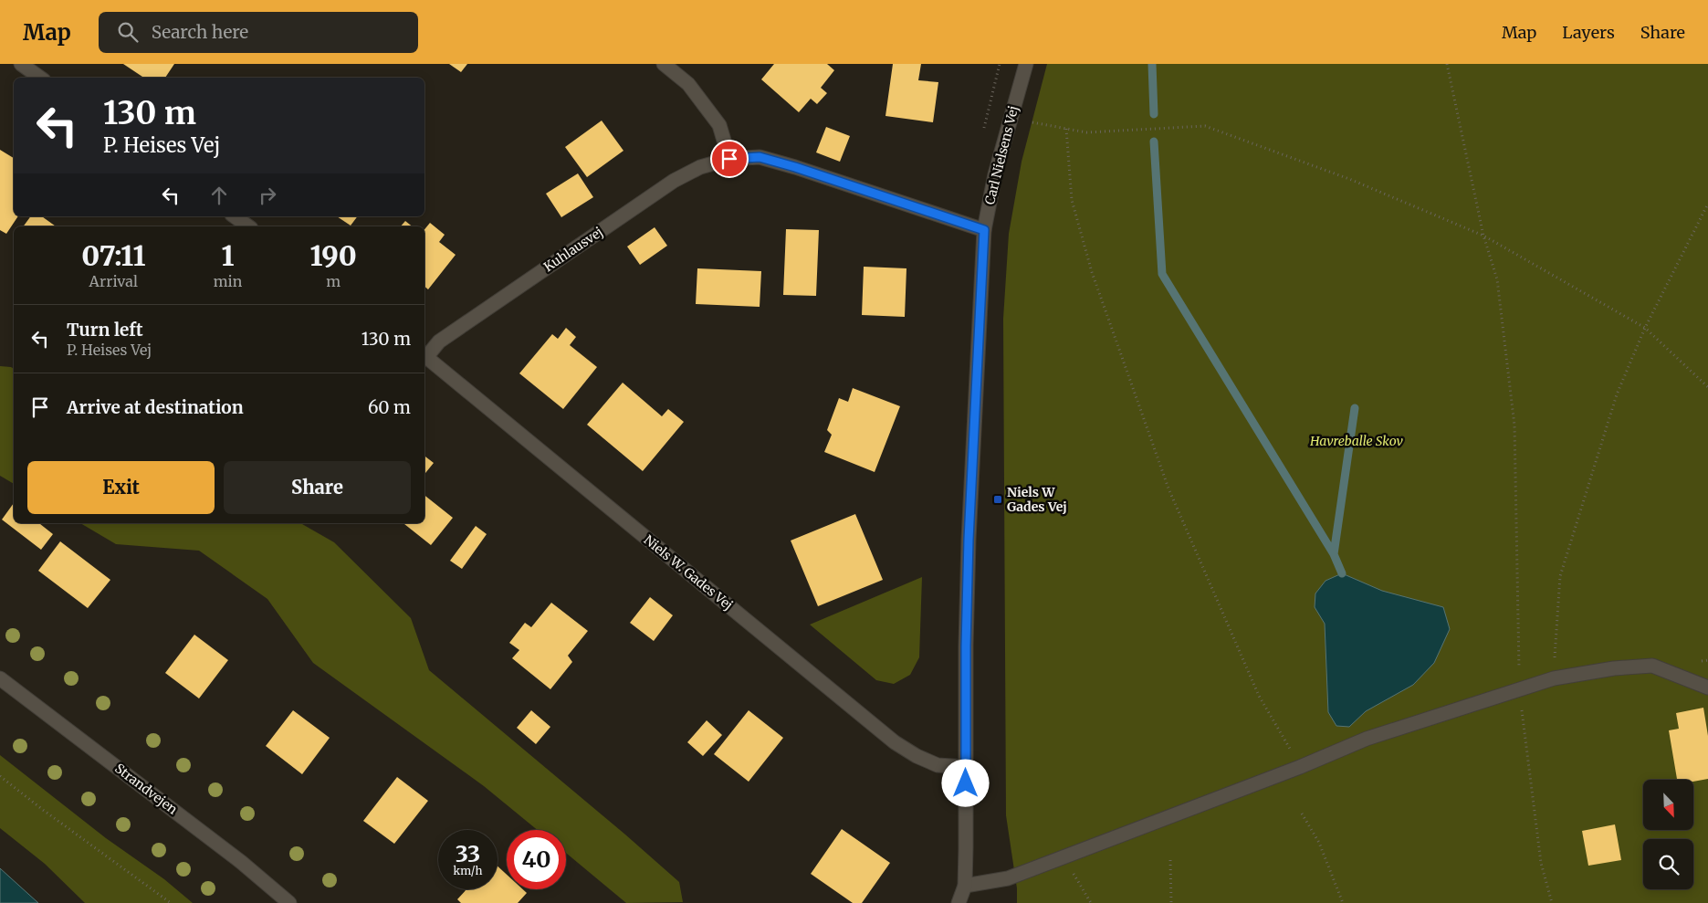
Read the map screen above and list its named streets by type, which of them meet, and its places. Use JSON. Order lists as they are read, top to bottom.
{
  "streets": {
    "street": [
      "Carl Nielsens Vej",
      "Kuhlausvej",
      "Niels W. Gades Vej",
      "Strandvejen"
    ]
  },
  "crossings": [
    ["Carl Nielsens Vej", "Kuhlausvej"],
    ["Carl Nielsens Vej", "Niels W. Gades Vej"],
    ["Kuhlausvej", "Niels W. Gades Vej"]
  ],
  "parks": ["Havreballe Skov"],
  "places": {
    "transit": ["Niels W Gades Vej"]
  },
  "north": "bottom right",
  "page": {
    "header": "Map",
    "search": "Search here",
    "nav": ["Map", "Layers", "Share"],
    "turn": ["130 m", "P. Heises Vej"],
    "eta": [
      "07:11",
      "Arrival",
      "1",
      "min",
      "190",
      "m"
    ],
    "list": [
      {
        "name": "Turn left",
        "note": "P. Heises Vej",
        "value": "130 m"
      },
      {
        "name": "Arrive at destination",
        "value": "60 m"
      }
    ],
    "buttons": ["Exit", "Share"],
    "speed": "33 km/h",
    "limit": "40"
  }
}
